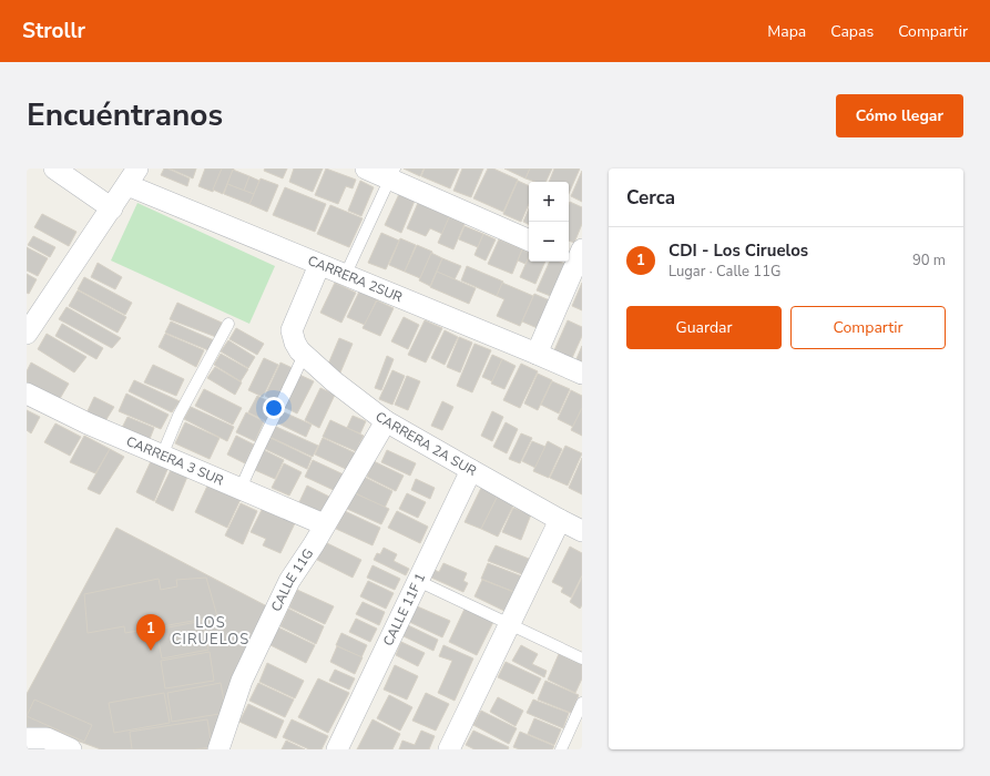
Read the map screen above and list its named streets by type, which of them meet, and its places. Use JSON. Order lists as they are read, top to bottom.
{
  "streets": {
    "street": [
      "CARRERA 2SUR",
      "CARRERA 2A SUR",
      "CARRERA 3 SUR",
      "CALLE 11G",
      "CALLE 11F 1"
    ]
  },
  "crossings": [
    ["CARRERA 2SUR", "CARRERA 2A SUR"],
    ["CARRERA 2A SUR", "CALLE 11G"],
    ["CARRERA 2A SUR", "CALLE 11F 1"],
    ["CARRERA 3 SUR", "CALLE 11G"]
  ],
  "districts": ["LOS CIRUELOS"],
  "page": {
    "header": "Strollr",
    "nav": ["Mapa", "Capas", "Compartir"],
    "title": "Encuéntranos",
    "buttons": [
      "Cómo llegar",
      ["Guardar", "Compartir"]
    ],
    "heading": "Cerca",
    "map_buttons": ["+", "−"],
    "list": [
      {
        "mark": "1",
        "name": "CDI - Los Ciruelos",
        "note": "Lugar · Calle 11G",
        "value": "90 m"
      }
    ],
    "pins": "1"
  }
}
